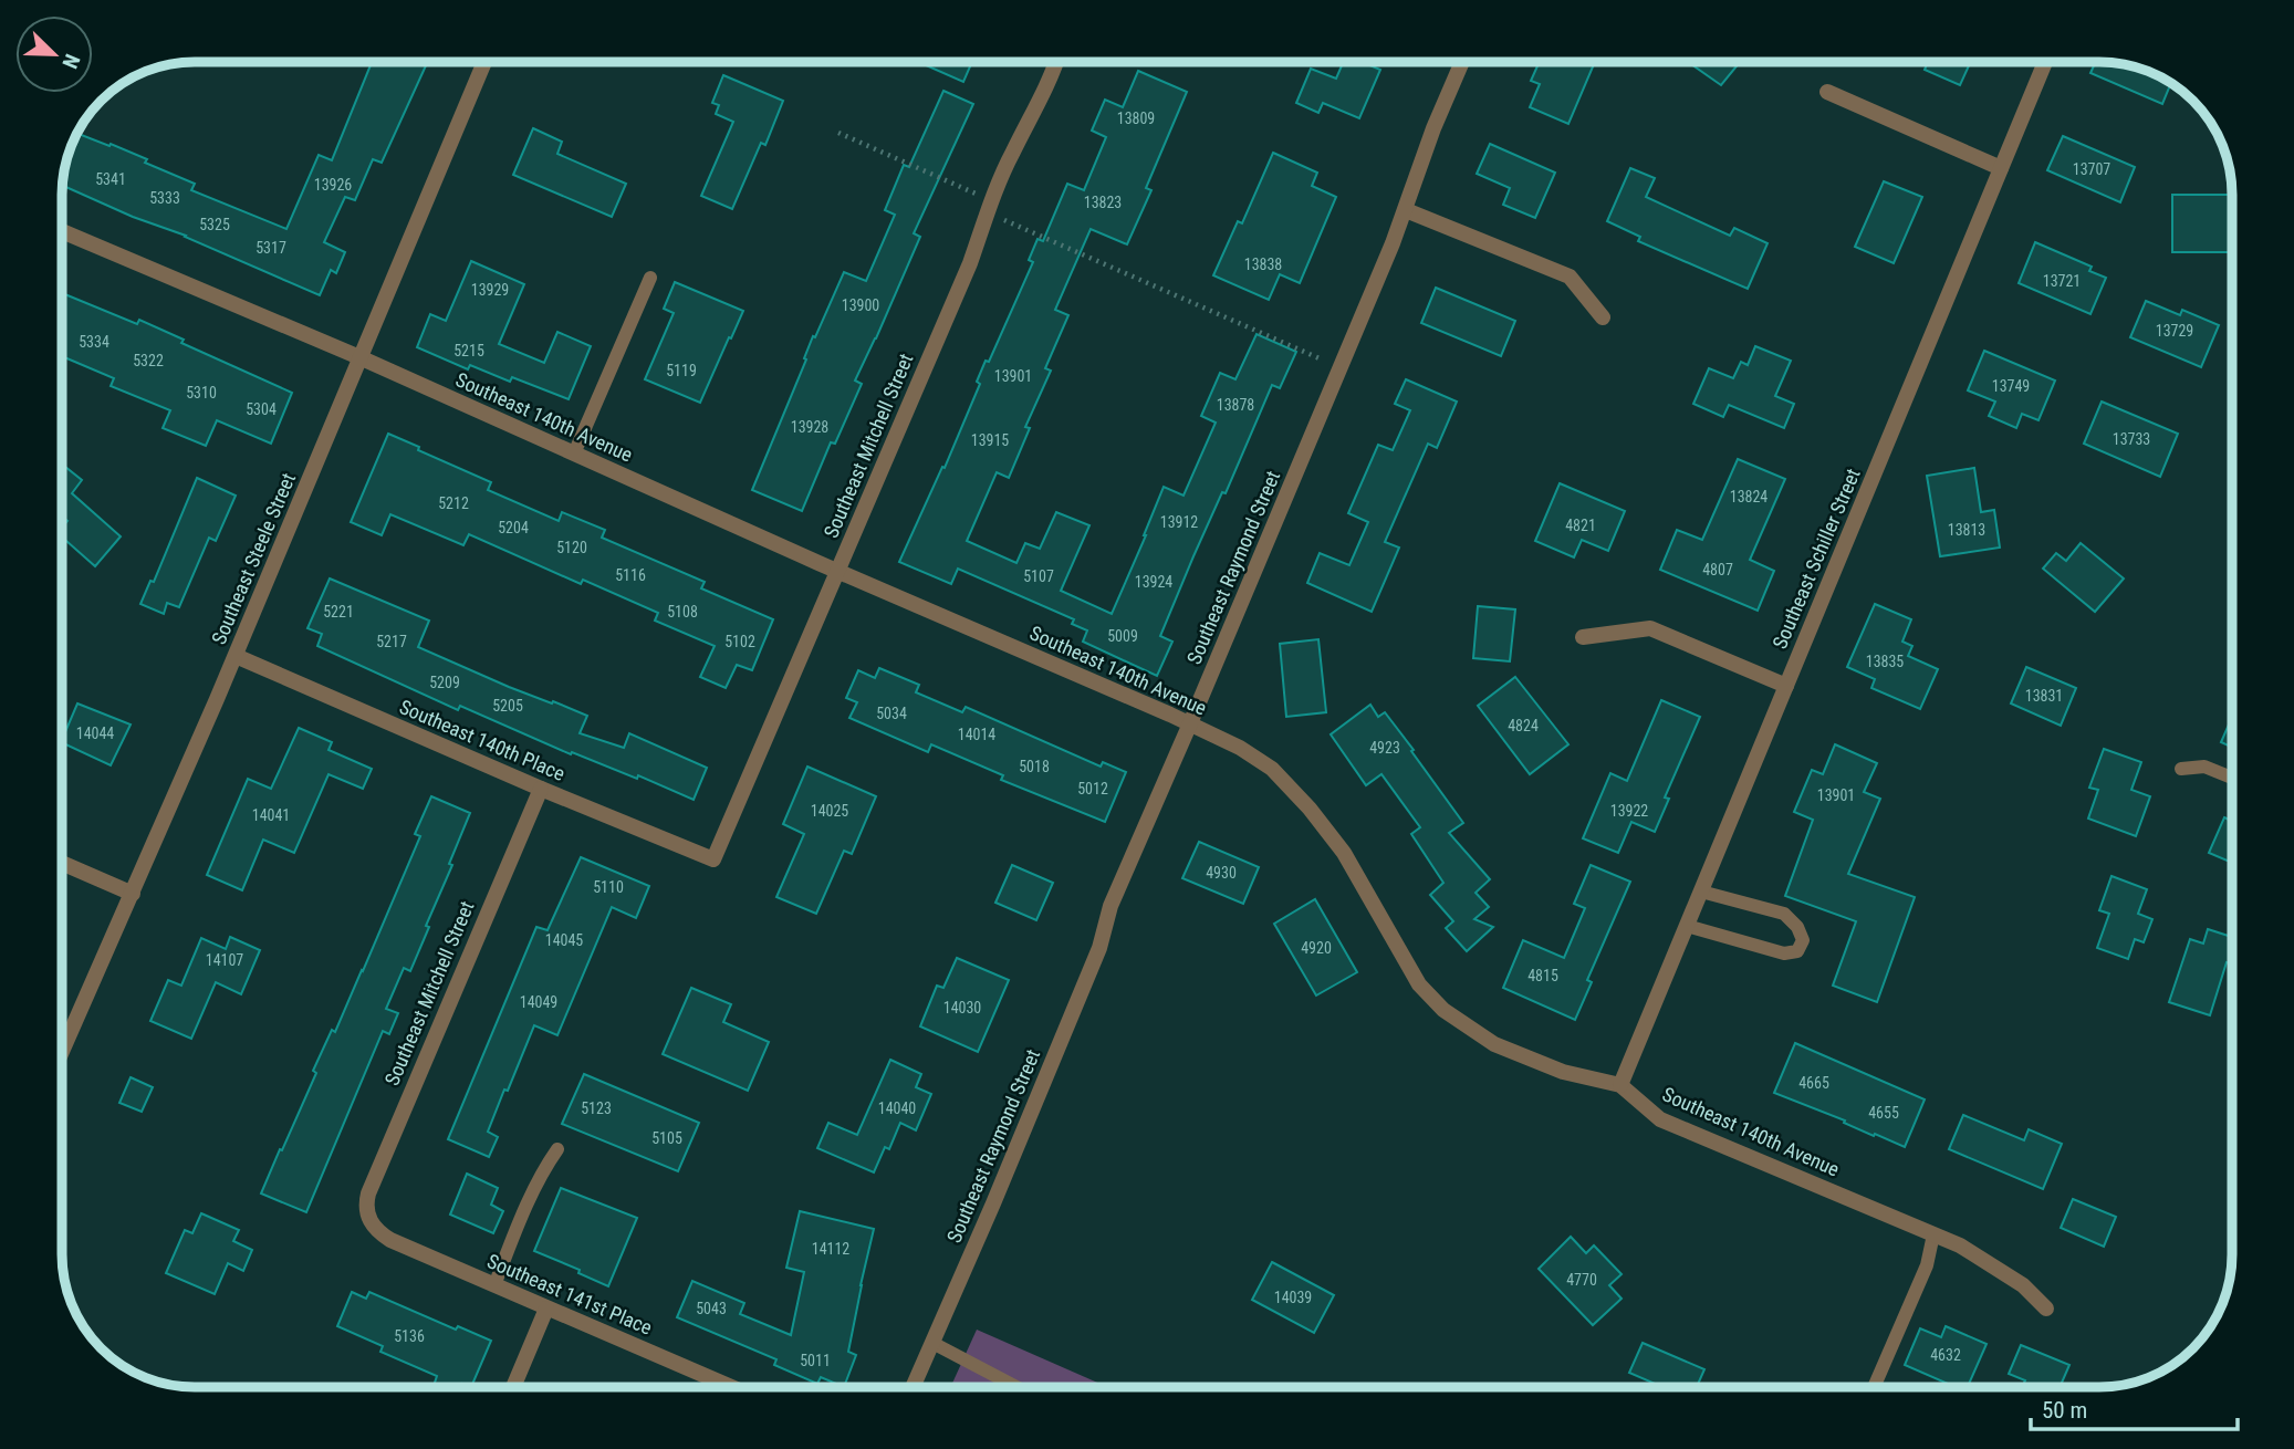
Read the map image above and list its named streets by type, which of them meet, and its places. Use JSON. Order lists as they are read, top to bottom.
{
  "streets": {
    "street": [
      "Southeast 140th Avenue",
      "Southeast Mitchell Street",
      "Southeast Steele Street",
      "Southeast Schiller Street",
      "Southeast Raymond Street",
      "Southeast 140th Place",
      "Southeast 141st Place"
    ]
  },
  "crossings": [
    ["Southeast 140th Avenue", "Southeast Mitchell Street"],
    ["Southeast 140th Avenue", "Southeast Steele Street"],
    ["Southeast 140th Avenue", "Southeast Schiller Street"],
    ["Southeast 140th Avenue", "Southeast Raymond Street"],
    ["Southeast Mitchell Street", "Southeast 140th Place"],
    ["Southeast Mitchell Street", "Southeast 141st Place"],
    ["Southeast Steele Street", "Southeast 140th Place"]
  ],
  "house_numbers": [
    "13809",
    "13707",
    "5341",
    "13926",
    "5333",
    "13823",
    "5325",
    "5317",
    "13838",
    "13721",
    "13929",
    "13900",
    "13729",
    "5334",
    "5215",
    "5322",
    "5119",
    "13901",
    "13749",
    "5310",
    "13878",
    "5304",
    "13928",
    "13733",
    "13915",
    "13824",
    "5212",
    "13912",
    "4821",
    "5204",
    "13813",
    "5120",
    "4807",
    "5116",
    "5107",
    "13924",
    "5221",
    "5108",
    "5009",
    "5217",
    "5102",
    "13835",
    "5209",
    "13831",
    "5205",
    "5034",
    "4824",
    "14044",
    "14014",
    "4923",
    "5018",
    "5012",
    "13901",
    "14025",
    "13922",
    "14041",
    "4930",
    "5110",
    "14045",
    "4920",
    "14107",
    "4815",
    "14049",
    "14030",
    "4665",
    "5123",
    "14040",
    "4655",
    "5105",
    "14112",
    "4770",
    "14039",
    "5043",
    "5136",
    "4632",
    "5011"
  ],
  "scale_bar": "50 m",
  "north": "bottom right"
}
